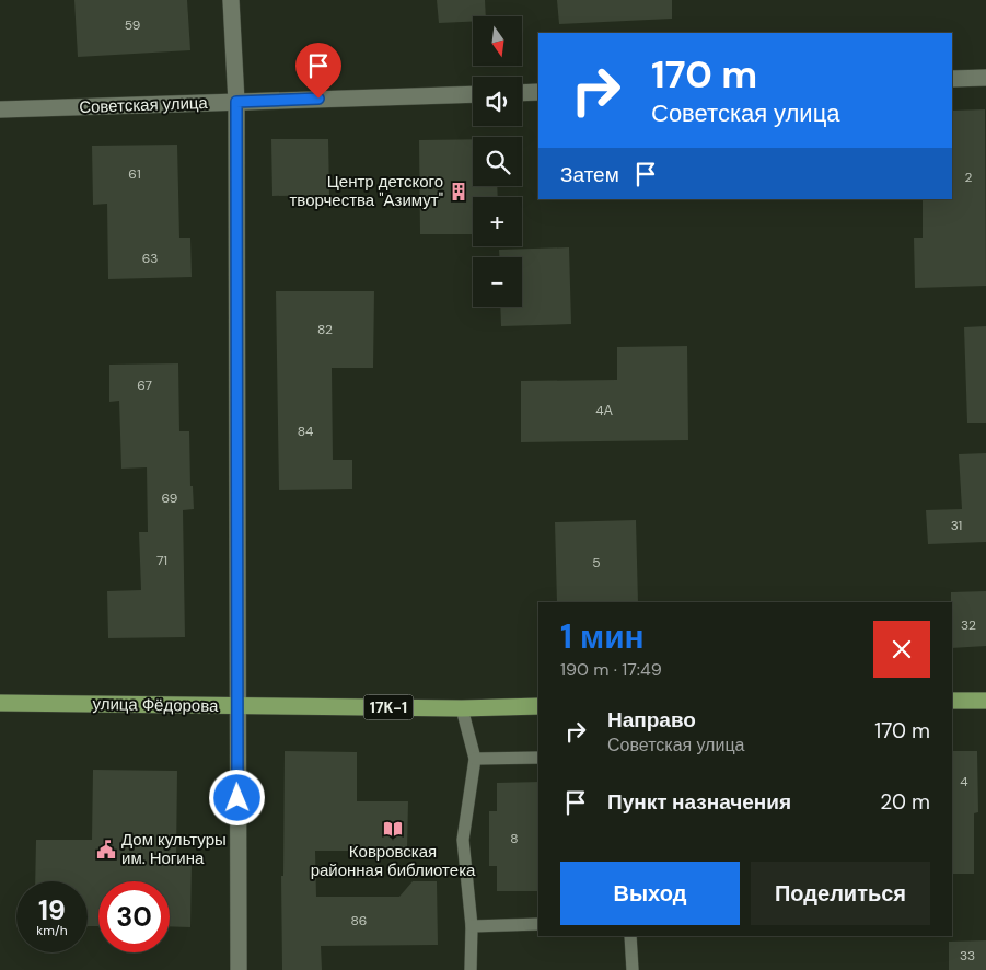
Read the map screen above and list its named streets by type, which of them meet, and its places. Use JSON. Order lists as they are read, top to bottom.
{
  "streets": {
    "main road": ["улица Фёдорова", "17К-1"],
    "street": ["Советская улица"]
  },
  "places": {
    "building": ["Центр детского творчества \"Азимут\""],
    "library": ["Ковровская районная библиотека"],
    "public building": ["Дом культуры им. Ногина"]
  },
  "house_numbers": [
    "59",
    "61",
    "2",
    "63",
    "82",
    "67",
    "4А",
    "84",
    "69",
    "31",
    "71",
    "5",
    "32",
    "4",
    "8",
    "86",
    "33"
  ],
  "north": "bottom",
  "page": {
    "map_buttons": ["+", "−"],
    "turn": ["170 m", "Советская улица"],
    "then": "Затем",
    "heading": ["1 мин", "190 m · 17:49"],
    "list": [
      {
        "name": "Направо",
        "note": "Советская улица",
        "value": "170 m"
      },
      {
        "name": "Пункт назначения",
        "value": "20 m"
      }
    ],
    "buttons": ["Выход", "Поделиться"],
    "speed": "19 km/h",
    "limit": "30"
  }
}
